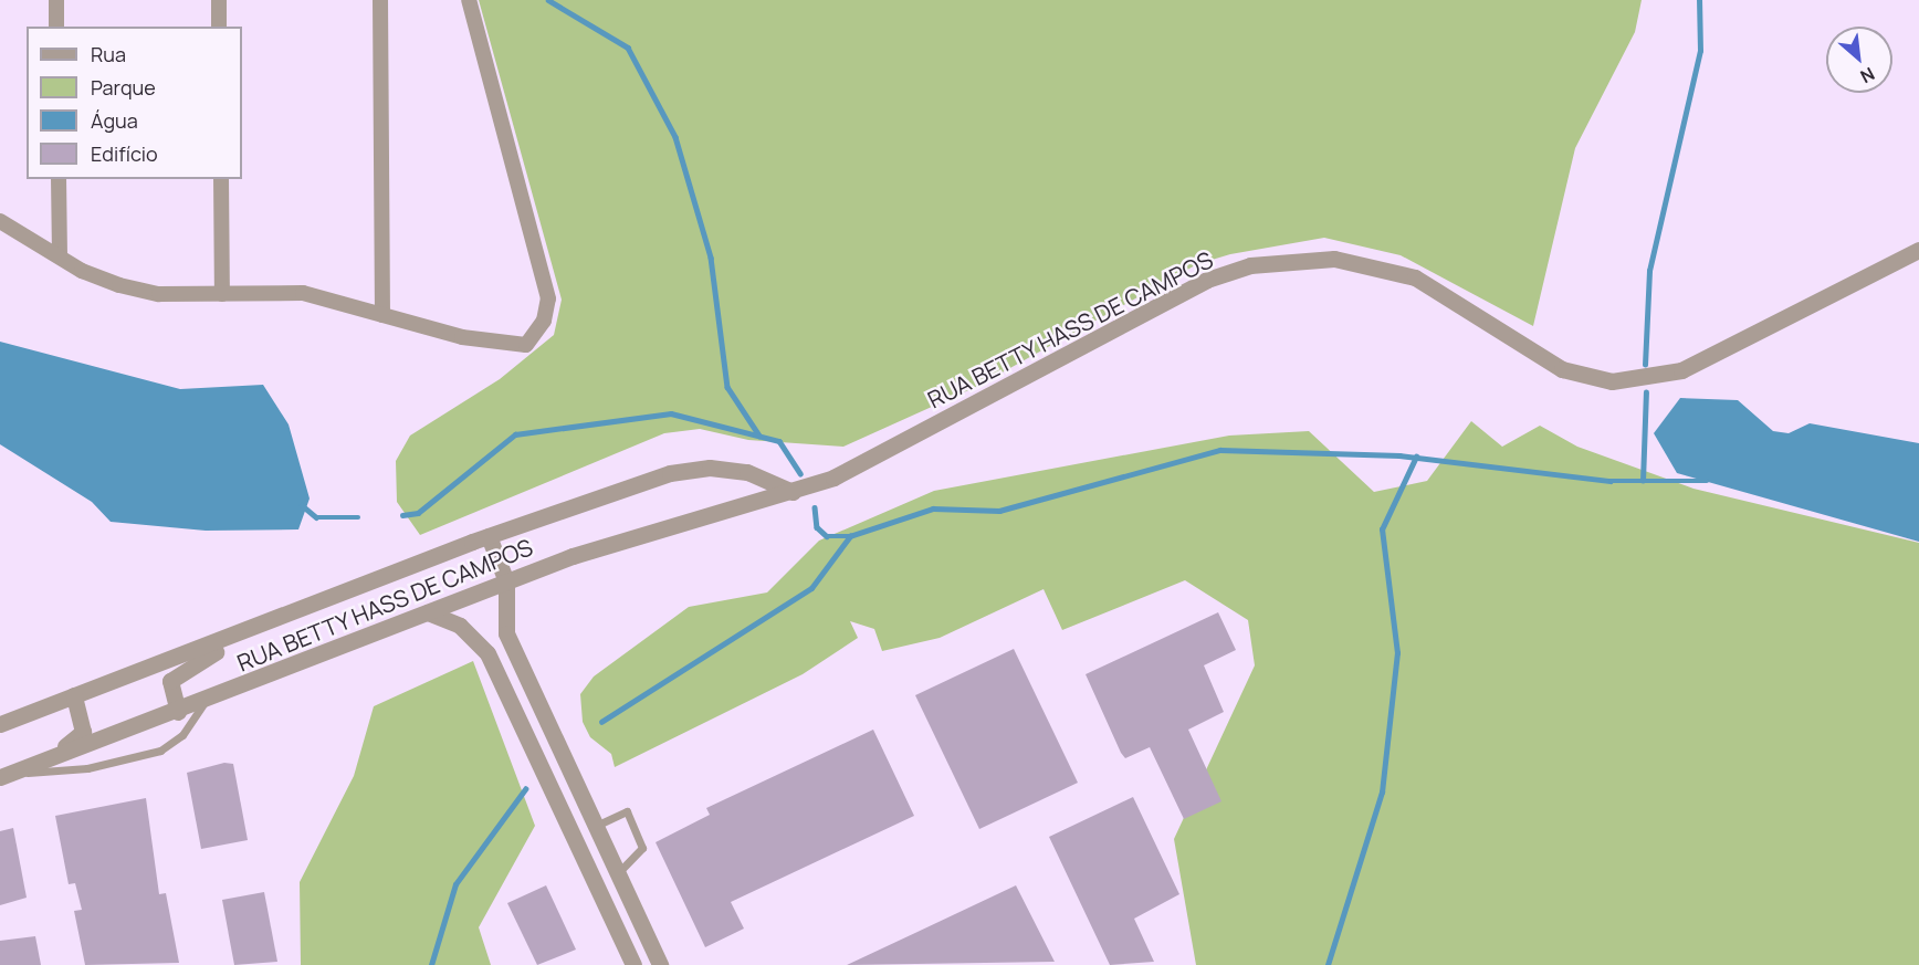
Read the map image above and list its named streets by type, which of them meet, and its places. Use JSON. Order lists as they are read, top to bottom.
{
  "streets": {
    "street": ["RUA BETTY HASS DE CAMPOS"]
  },
  "legend": [
    "Rua",
    "Parque",
    "Água",
    "Edifício"
  ],
  "north": "bottom right"
}
